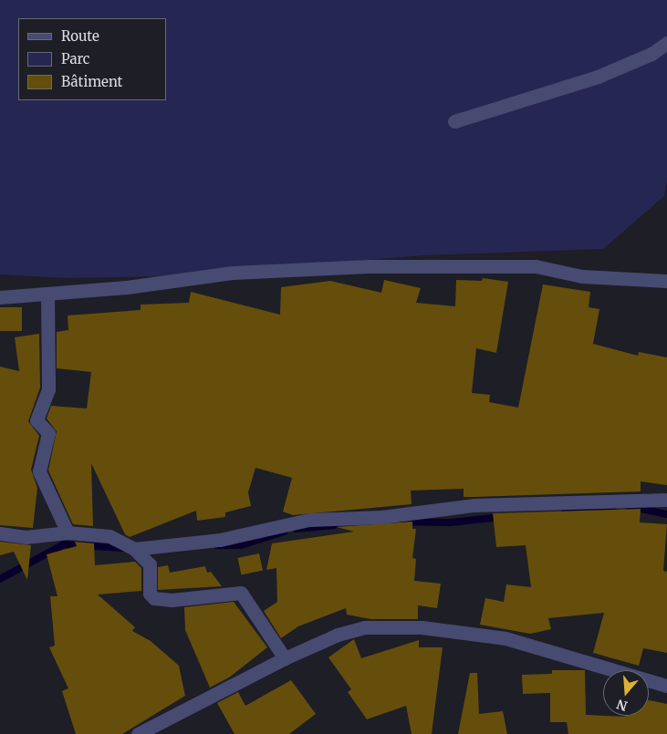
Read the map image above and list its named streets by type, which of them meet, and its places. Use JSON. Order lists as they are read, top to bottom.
{
  "legend": ["Route", "Parc", "Bâtiment"],
  "north": "bottom"
}
